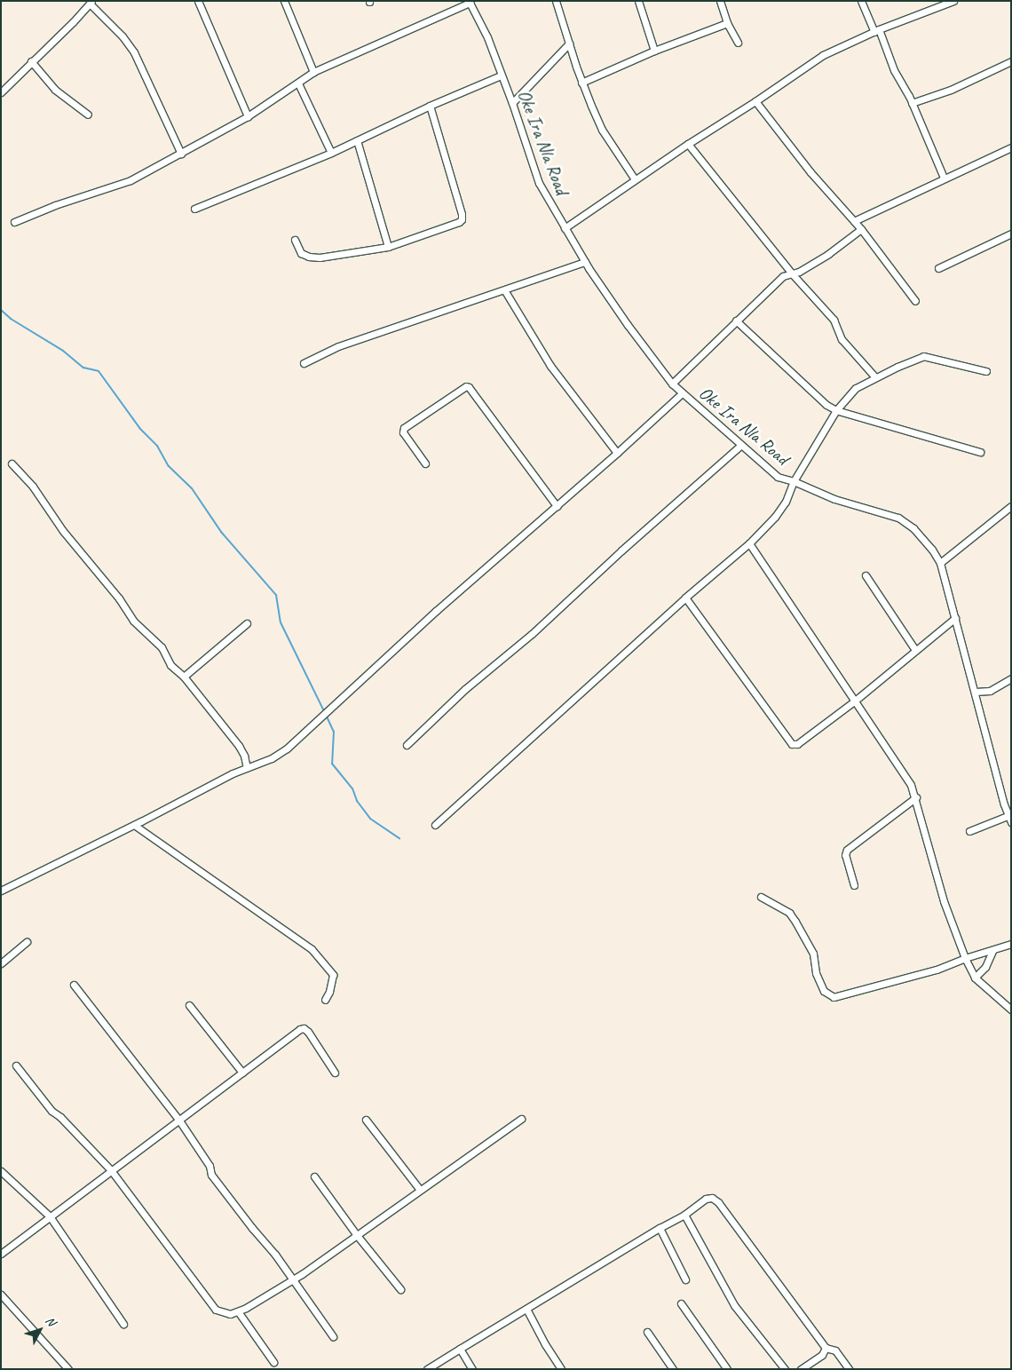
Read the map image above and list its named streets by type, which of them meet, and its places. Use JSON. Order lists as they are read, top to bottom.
{
  "streets": {
    "street": ["Oke Ira Nla Road"]
  },
  "north": "top right"
}
